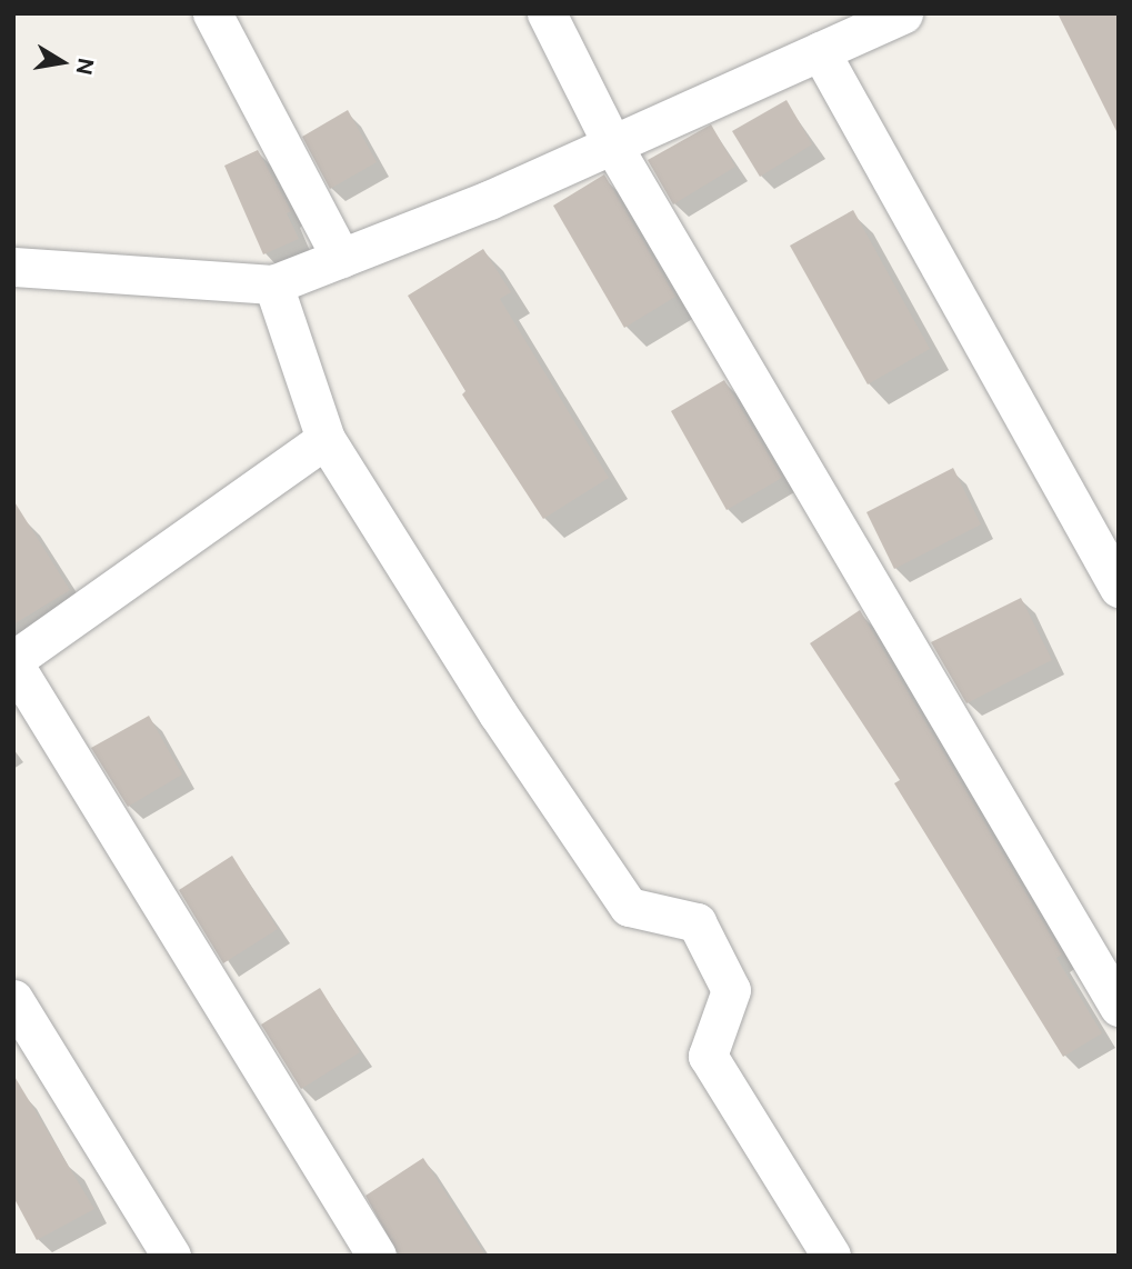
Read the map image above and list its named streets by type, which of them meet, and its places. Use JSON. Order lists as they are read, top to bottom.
{
  "north": "right"
}
